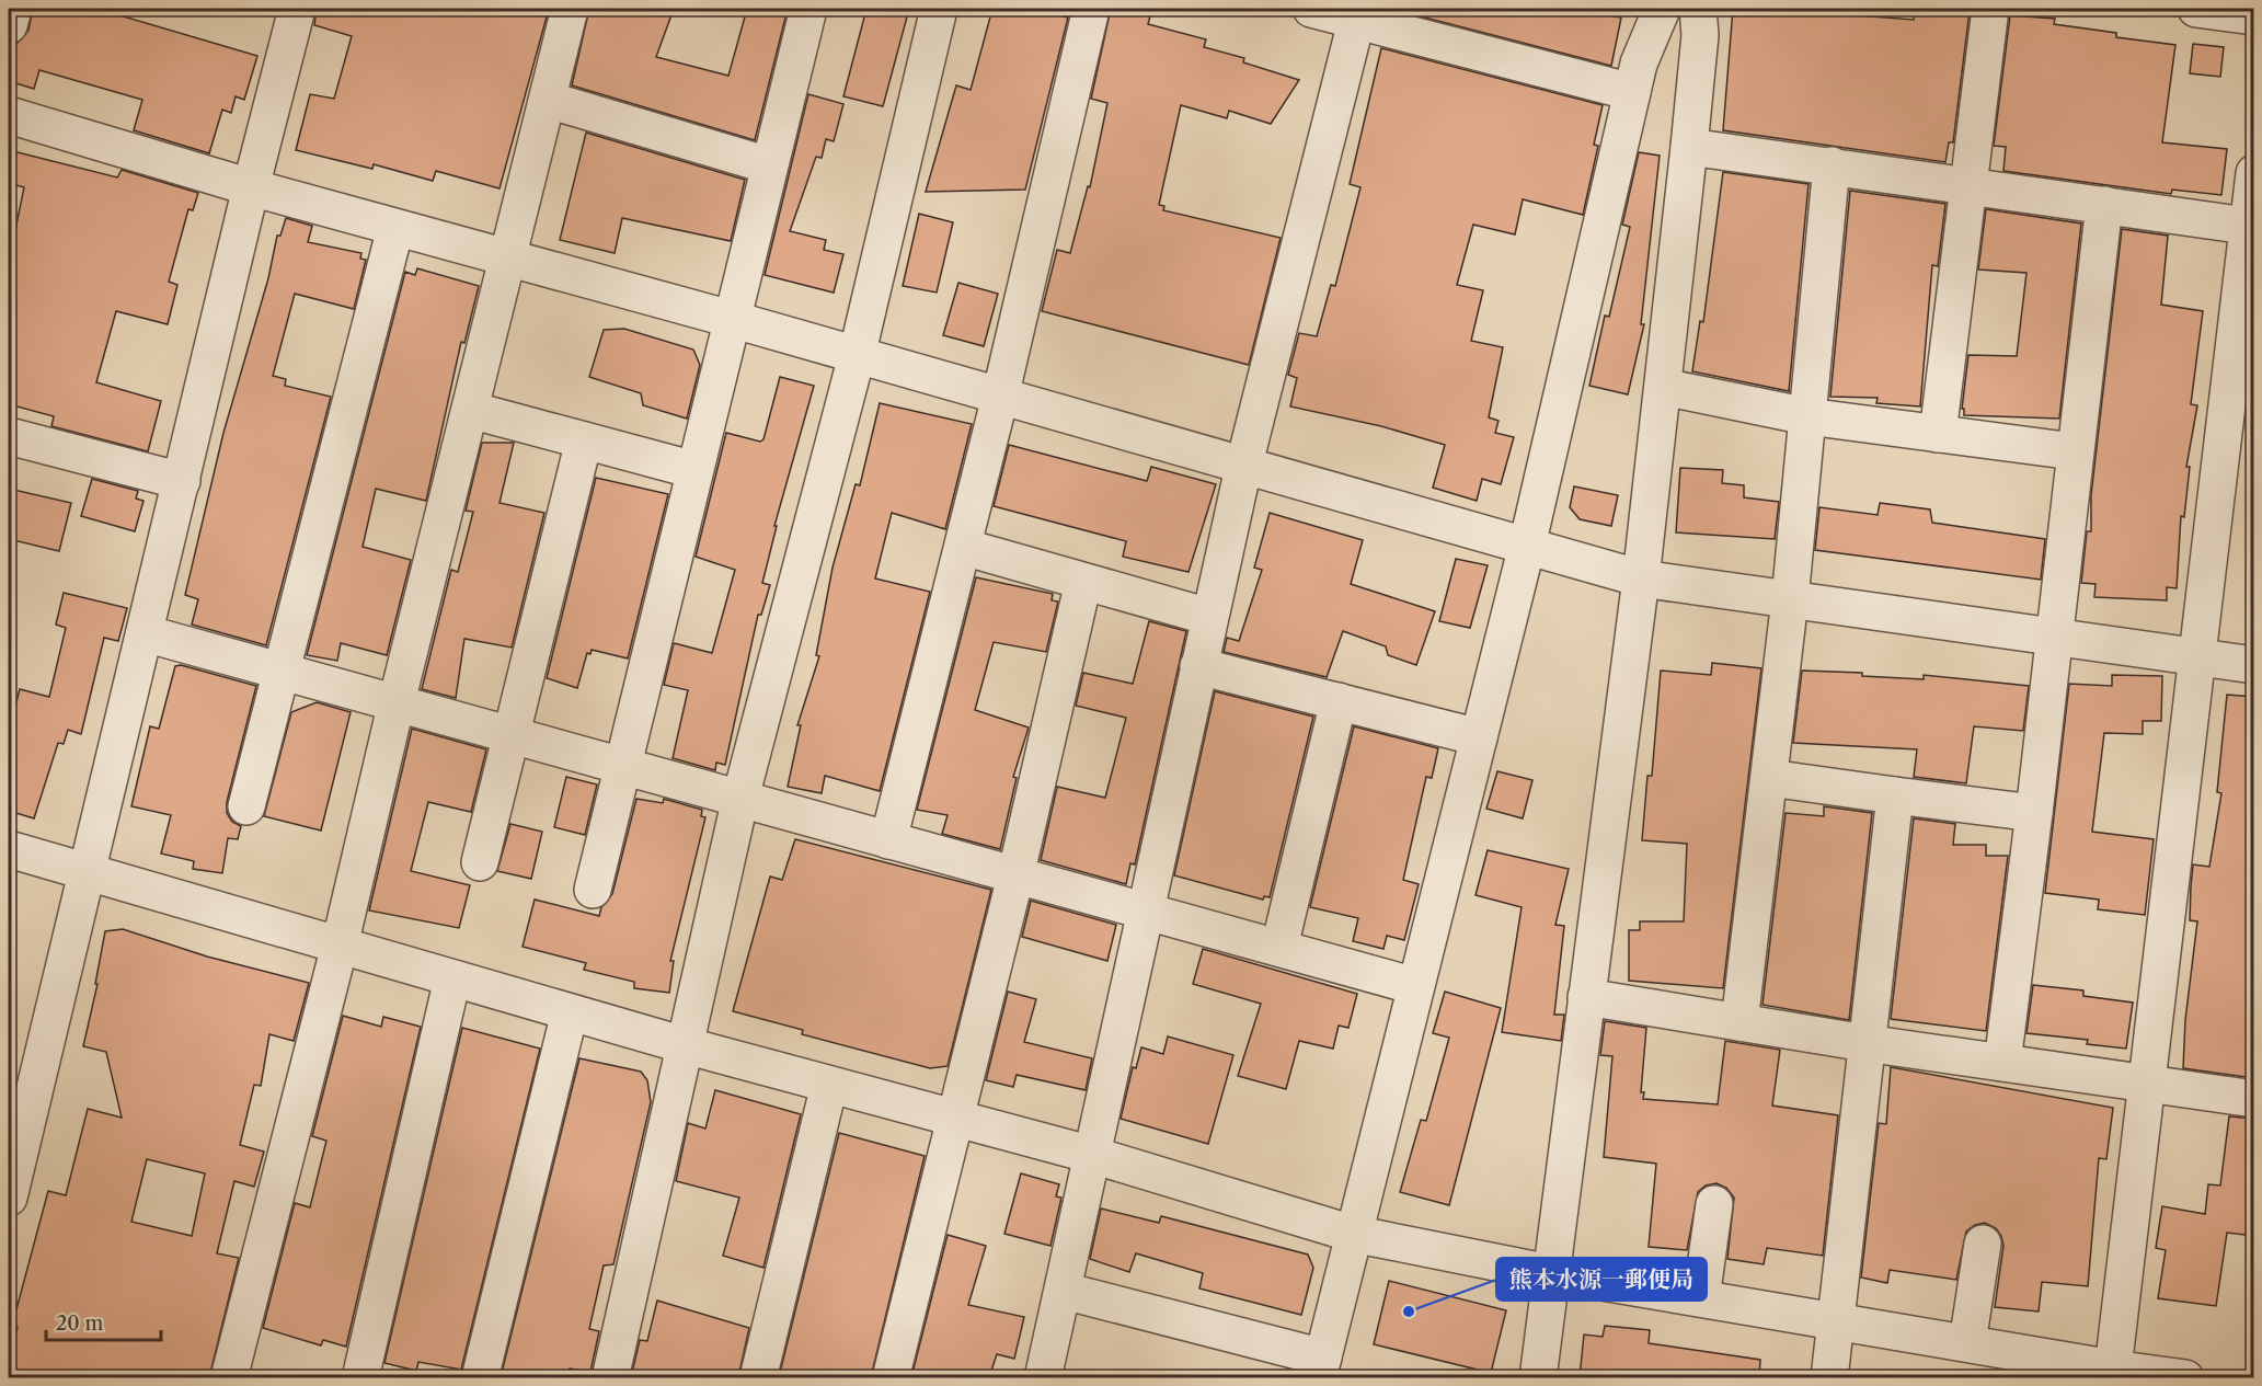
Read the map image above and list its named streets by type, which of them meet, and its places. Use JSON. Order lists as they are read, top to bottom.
{
  "places": ["熊本水源一郵便局"],
  "scale_bar": "20 m"
}
